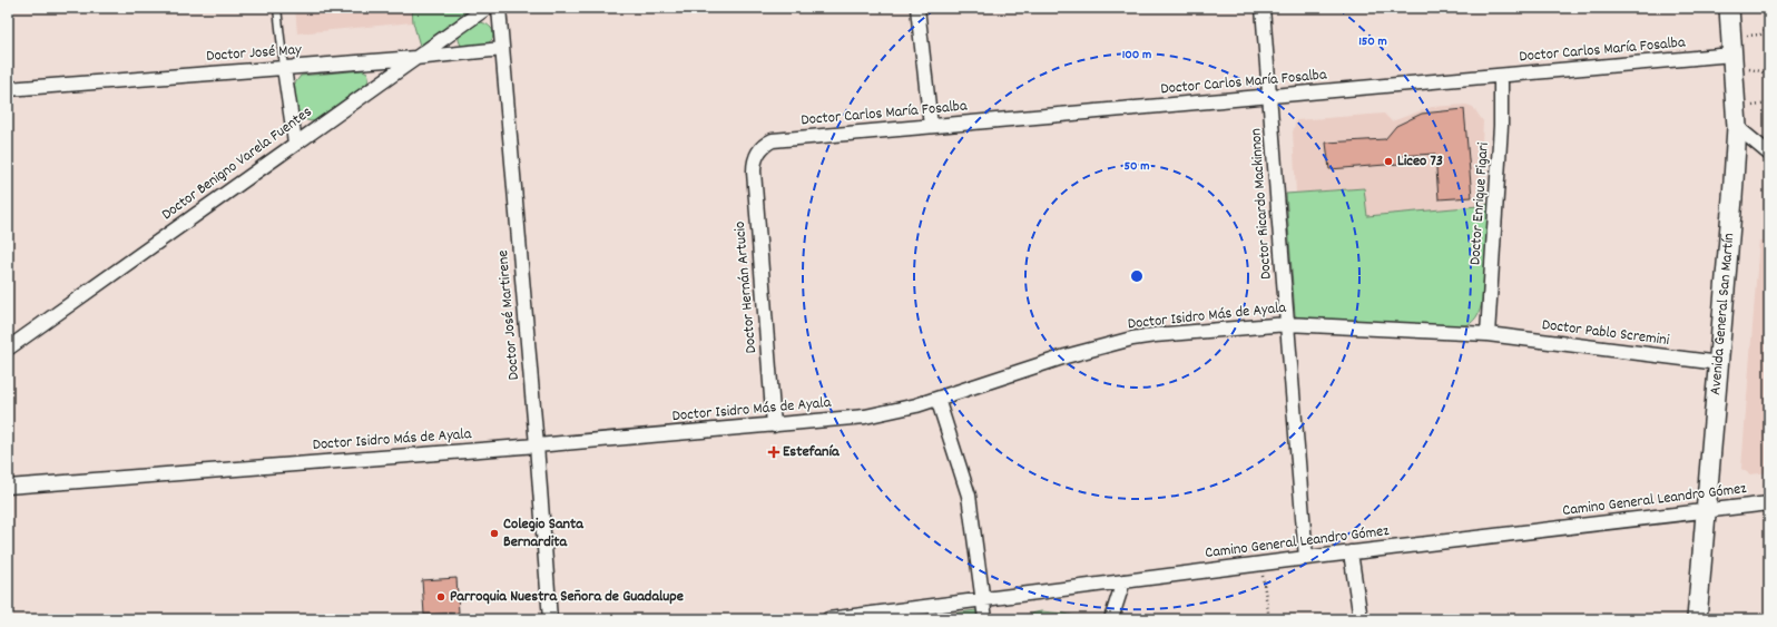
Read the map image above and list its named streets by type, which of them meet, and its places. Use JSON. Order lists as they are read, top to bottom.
{
  "streets": {
    "main road": ["Avenida General San Martín"],
    "street": [
      "Doctor Carlos María Fosalba",
      "Doctor José May",
      "Doctor Benigno Varela Fuentes",
      "Doctor Ricardo Mackinnon",
      "Doctor Enrique Figari",
      "Doctor Hernán Artucio",
      "Doctor José Martirene",
      "Doctor Isidro Más de Ayala",
      "Doctor Pablo Scremini",
      "Camino General Leandro Gómez"
    ]
  },
  "crossings": [
    ["Doctor Carlos María Fosalba", "Doctor Ricardo Mackinnon"],
    ["Doctor Carlos María Fosalba", "Doctor Enrique Figari"],
    ["Doctor Carlos María Fosalba", "Doctor Hernán Artucio"],
    ["Doctor Carlos María Fosalba", "Avenida General San Martín"],
    ["Doctor José May", "Doctor Benigno Varela Fuentes"],
    ["Doctor José May", "Doctor José Martirene"],
    ["Doctor Ricardo Mackinnon", "Doctor Isidro Más de Ayala"],
    ["Doctor Ricardo Mackinnon", "Camino General Leandro Gómez"],
    ["Doctor Enrique Figari", "Doctor Isidro Más de Ayala"],
    ["Doctor Enrique Figari", "Doctor Pablo Scremini"],
    ["Doctor Hernán Artucio", "Doctor Isidro Más de Ayala"],
    ["Avenida General San Martín", "Doctor Pablo Scremini"],
    ["Avenida General San Martín", "Camino General Leandro Gómez"],
    ["Doctor José Martirene", "Doctor Isidro Más de Ayala"],
    ["Doctor Isidro Más de Ayala", "Doctor Pablo Scremini"]
  ],
  "places": {
    "other": ["Liceo 73", "Colegio Santa Bernardita", "Parroquia Nuestra Señora de Guadalupe"],
    "health": ["Estefanía"]
  },
  "rings": ["150 m", "100 m", "50 m"]
}
